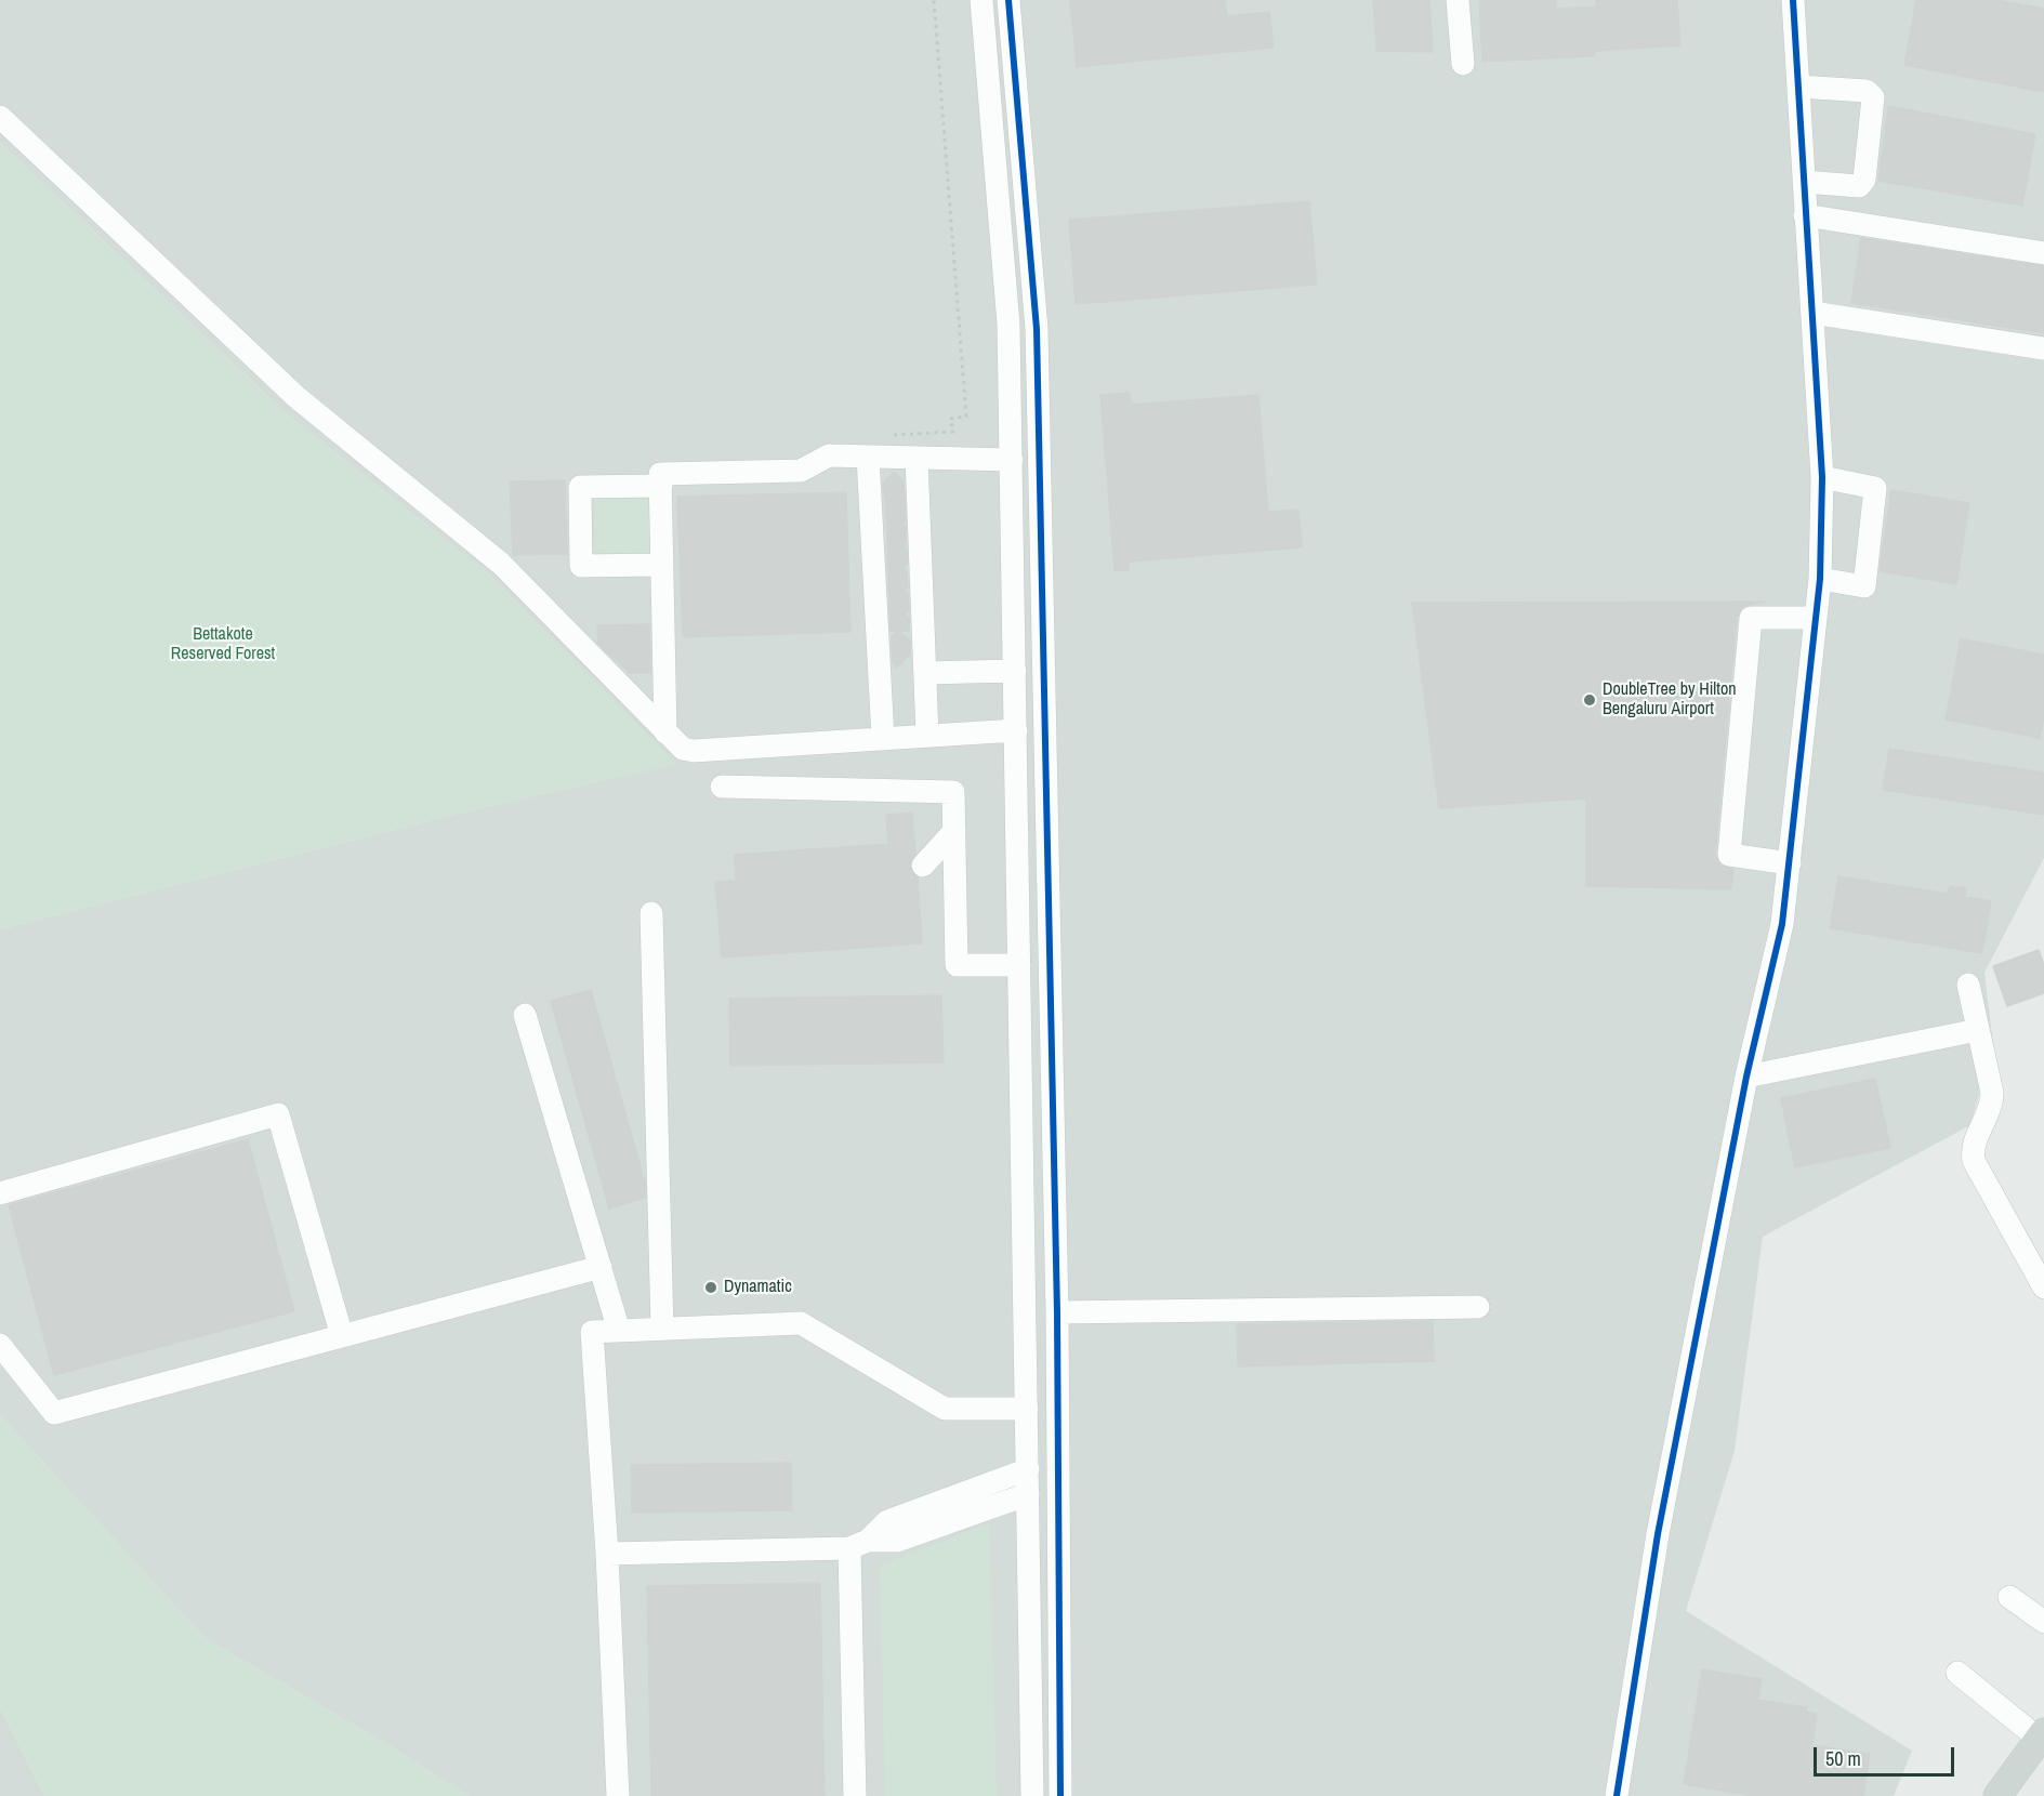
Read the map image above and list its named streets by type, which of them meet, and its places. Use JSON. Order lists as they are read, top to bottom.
{
  "parks": ["Bettakote Reserved Forest"],
  "places": ["DoubleTree by Hilton Bengaluru Airport", "Dynamatic"],
  "scale_bar": "50 m"
}
